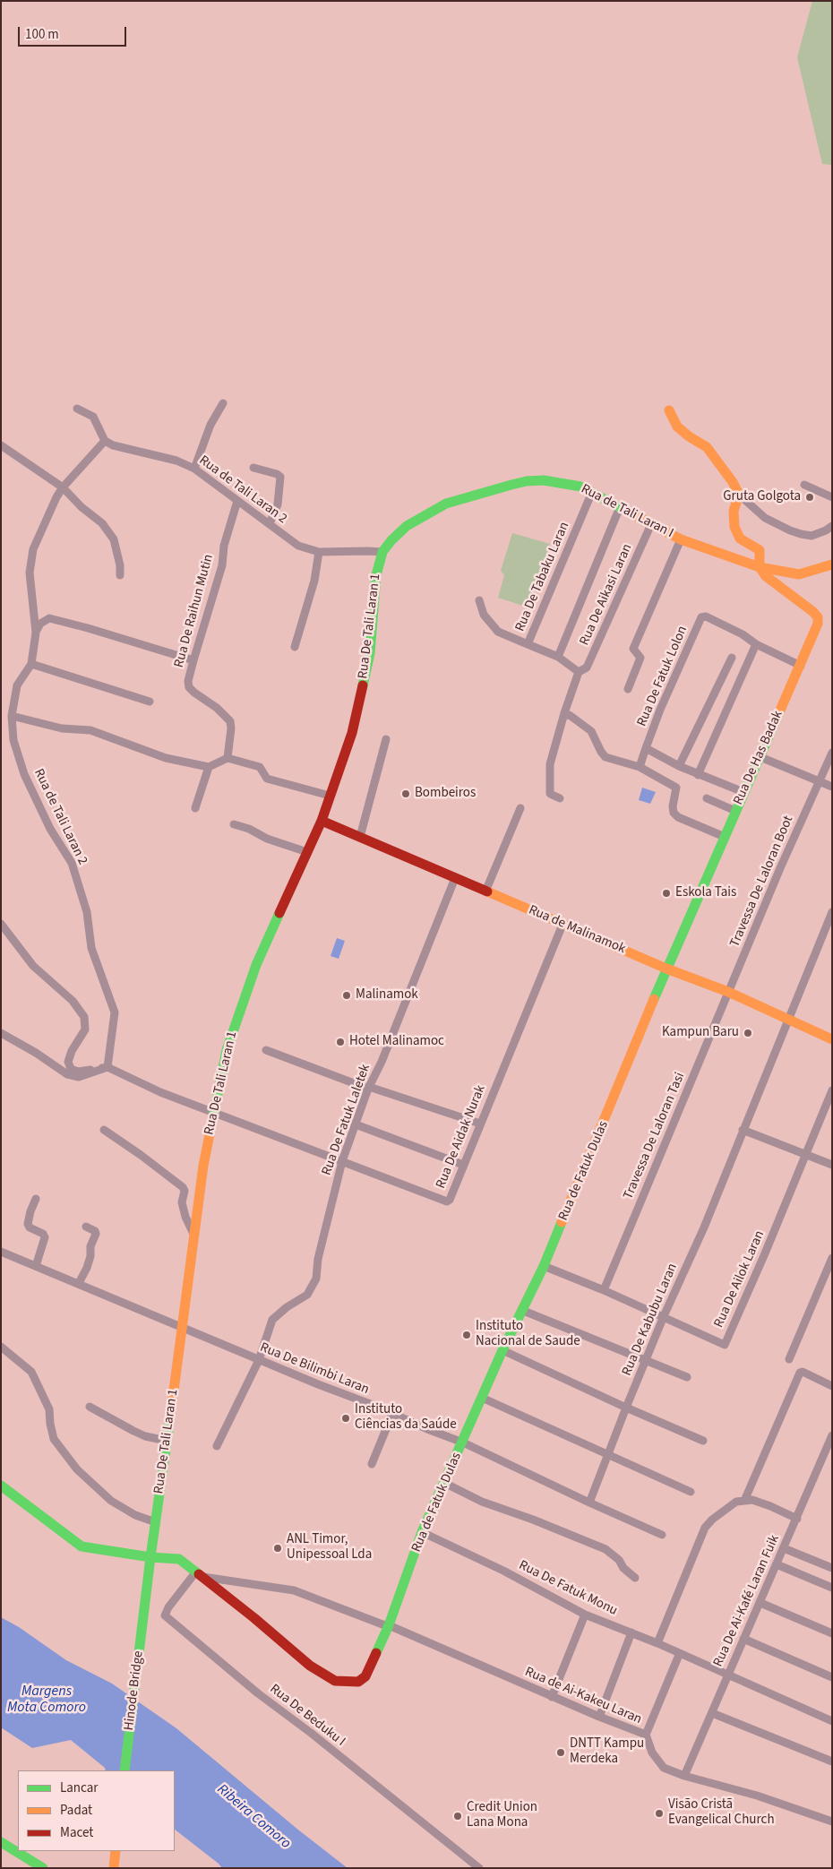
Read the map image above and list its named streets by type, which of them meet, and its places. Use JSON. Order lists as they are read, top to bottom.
{
  "streets": {
    "street": [
      "Rua de Tali Laran 2",
      "Rua de Tali Laran I",
      "Rua De Tabaku Laran",
      "Rua De Aikasi Laran",
      "Rua De Raihun Mutin",
      "Rua De Tali Laran 1",
      "Rua De Fatuk Lolon",
      "Rua De Has Badak",
      "Travessa De Laloran Boot",
      "Rua de Malinamok",
      "Rua De Fatuk Laletek",
      "Travessa De Laloran Tasi",
      "Rua De Aidak Nurak",
      "Rua de Fatuk Dulas",
      "Rua De Ailok Laran",
      "Rua De Kabubu Laran",
      "Rua De Bilimbi Laran",
      "Rua De Fatuk Monu",
      "Rua De Ai-Kafé Laran Fuik",
      "Hinode Bridge",
      "Rua de Ai-Kakeu Laran",
      "Rua De Beduku I"
    ]
  },
  "crossings": [
    ["Rua de Tali Laran 2", "Rua de Tali Laran I"],
    ["Rua de Tali Laran 2", "Rua De Raihun Mutin"],
    ["Rua de Tali Laran 2", "Rua De Tali Laran 1"],
    ["Rua de Tali Laran 2", "Rua De Aidak Nurak"],
    ["Rua de Tali Laran I", "Rua De Tabaku Laran"],
    ["Rua de Tali Laran I", "Rua De Aikasi Laran"],
    ["Rua de Tali Laran I", "Rua De Tali Laran 1"],
    ["Rua de Tali Laran I", "Rua De Has Badak"],
    ["Rua De Tabaku Laran", "Rua De Aikasi Laran"],
    ["Rua De Tali Laran 1", "Rua de Malinamok"],
    ["Rua De Tali Laran 1", "Rua De Aidak Nurak"],
    ["Rua De Tali Laran 1", "Rua de Fatuk Dulas"],
    ["Rua De Tali Laran 1", "Rua De Bilimbi Laran"],
    ["Rua De Tali Laran 1", "Hinode Bridge"],
    ["Rua De Fatuk Lolon", "Rua De Has Badak"],
    ["Rua De Has Badak", "Rua de Malinamok"],
    ["Rua De Has Badak", "Rua de Fatuk Dulas"],
    ["Travessa De Laloran Boot", "Rua de Malinamok"],
    ["Travessa De Laloran Boot", "Travessa De Laloran Tasi"],
    ["Rua de Malinamok", "Rua De Fatuk Laletek"],
    ["Rua de Malinamok", "Travessa De Laloran Tasi"],
    ["Rua de Malinamok", "Rua De Aidak Nurak"],
    ["Rua de Malinamok", "Rua de Fatuk Dulas"],
    ["Rua de Malinamok", "Rua De Kabubu Laran"],
    ["Rua De Fatuk Laletek", "Rua De Aidak Nurak"],
    ["Rua De Fatuk Laletek", "Rua De Bilimbi Laran"],
    ["Travessa De Laloran Tasi", "Rua De Ailok Laran"],
    ["Rua de Fatuk Dulas", "Rua De Ailok Laran"],
    ["Rua de Fatuk Dulas", "Rua De Bilimbi Laran"],
    ["Rua de Fatuk Dulas", "Rua De Fatuk Monu"],
    ["Rua de Fatuk Dulas", "Rua de Ai-Kakeu Laran"],
    ["Rua de Fatuk Dulas", "Rua De Beduku I"],
    ["Rua De Ailok Laran", "Rua De Kabubu Laran"],
    ["Rua De Fatuk Monu", "Rua De Ai-Kafé Laran Fuik"],
    ["Rua De Ai-Kafé Laran Fuik", "Rua de Ai-Kakeu Laran"],
    ["Rua de Ai-Kakeu Laran", "Rua De Beduku I"]
  ],
  "water": ["Margens Mota Comoro", "Ribeira Comoro"],
  "places": [
    "Gruta Golgota",
    "Bombeiros",
    "Eskola Tais",
    "Malinamok",
    "Kampun Baru",
    "Hotel Malinamoc",
    "Instituto Nacional de Saude",
    "Instituto Ciências da Saúde",
    "ANL Timor, Unipessoal Lda",
    "DNTT Kampu Merdeka",
    "Visão Cristã Evangelical Church",
    "Credit Union Lana Mona"
  ],
  "legend": ["Lancar", "Padat", "Macet"],
  "scale_bar": "100 m"
}
